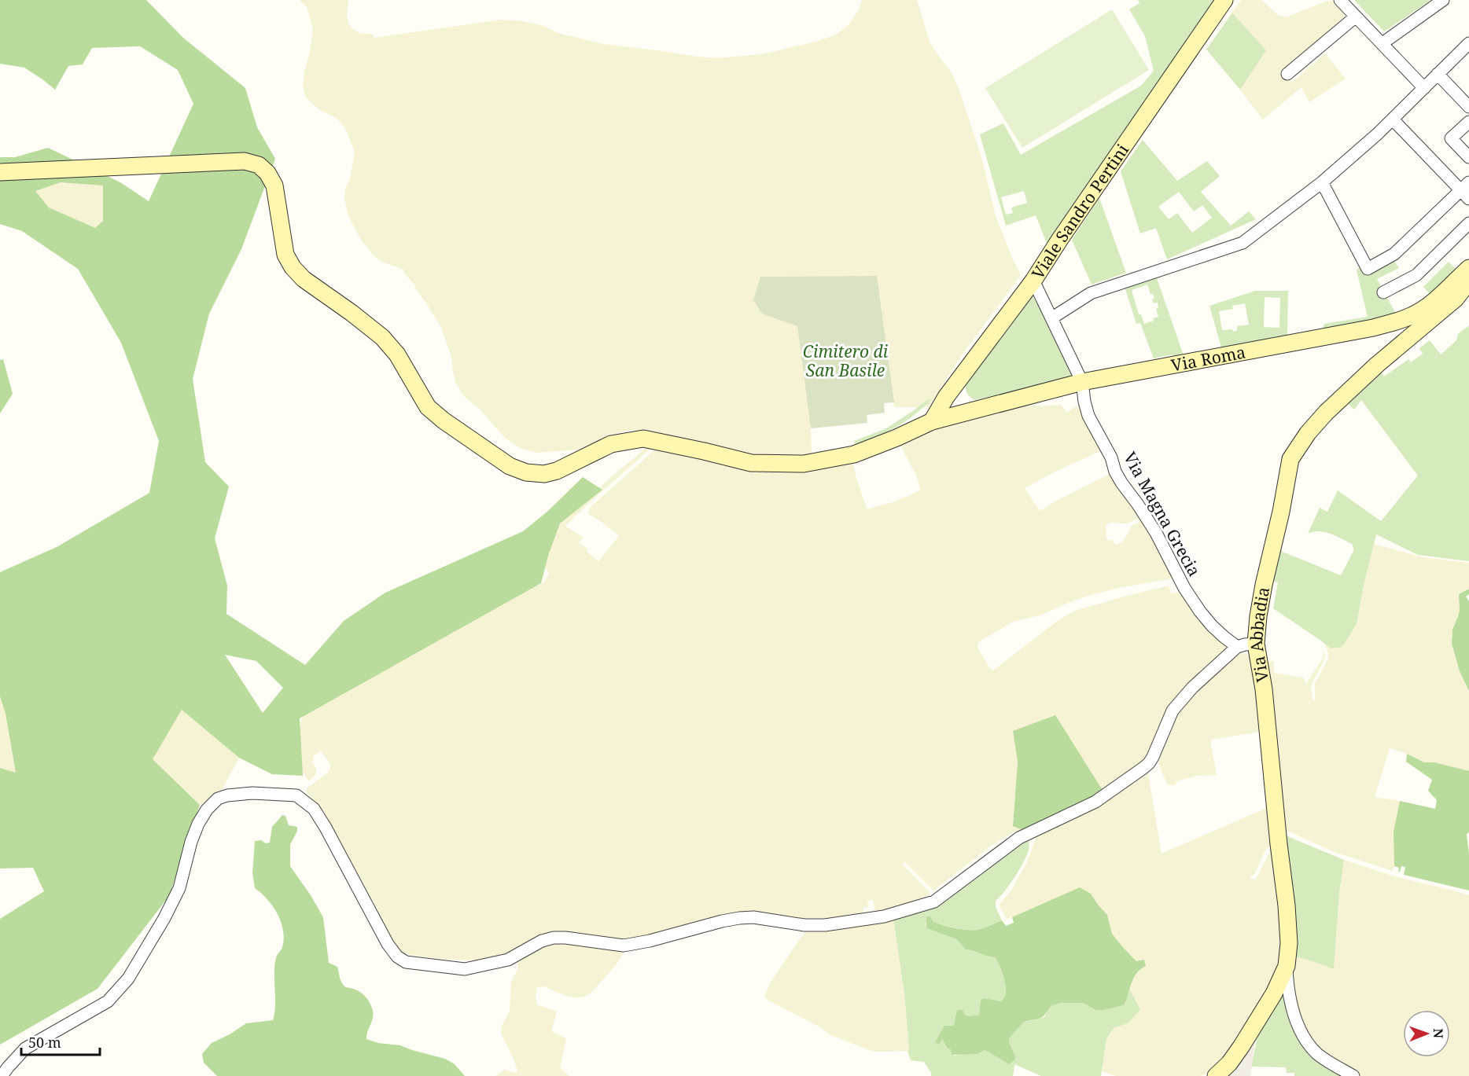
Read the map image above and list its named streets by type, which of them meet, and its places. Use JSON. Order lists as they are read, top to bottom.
{
  "streets": {
    "street": [
      "Viale Sandro Pertini",
      "Via Roma",
      "Via Magna Grecia",
      "Via Abbadia"
    ]
  },
  "crossings": [
    ["Viale Sandro Pertini", "Via Roma"],
    ["Viale Sandro Pertini", "Via Magna Grecia"],
    ["Via Roma", "Via Magna Grecia"],
    ["Via Roma", "Via Abbadia"]
  ],
  "parks": ["Cimitero di San Basile"],
  "scale_bar": "50 m",
  "north": "right"
}
